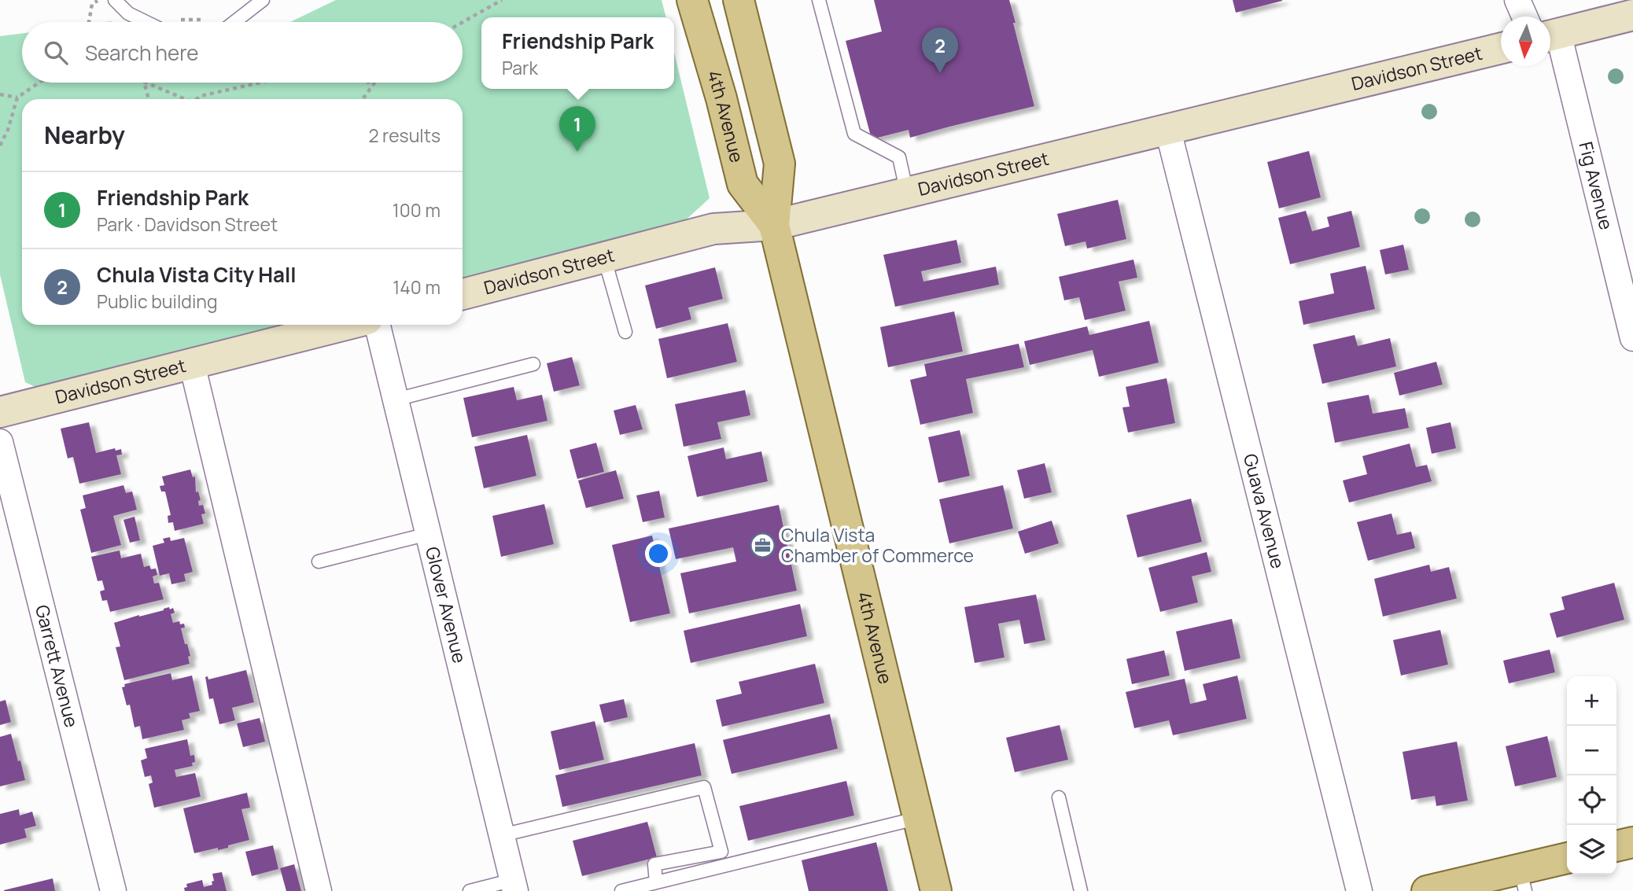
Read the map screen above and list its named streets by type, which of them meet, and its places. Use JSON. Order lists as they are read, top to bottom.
{
  "streets": {
    "main road": ["4th Avenue"],
    "street": [
      "Davidson Street",
      "Fig Avenue",
      "Guava Avenue",
      "Glover Avenue",
      "Garrett Avenue"
    ]
  },
  "crossings": [
    ["Davidson Street", "4th Avenue"],
    ["Davidson Street", "Guava Avenue"]
  ],
  "places": {
    "office": ["Chula Vista Chamber of Commerce"]
  },
  "north": "bottom",
  "page": {
    "popup": ["Friendship Park", "Park"],
    "search": "Search here",
    "pins": ["2", "1"],
    "heading": ["Nearby", "2 results"],
    "list": [
      {
        "mark": "1",
        "name": "Friendship Park",
        "note": "Park · Davidson Street",
        "value": "100 m"
      },
      {
        "mark": "2",
        "name": "Chula Vista City Hall",
        "note": "Public building",
        "value": "140 m"
      }
    ],
    "map_buttons": ["+", "−"]
  }
}
